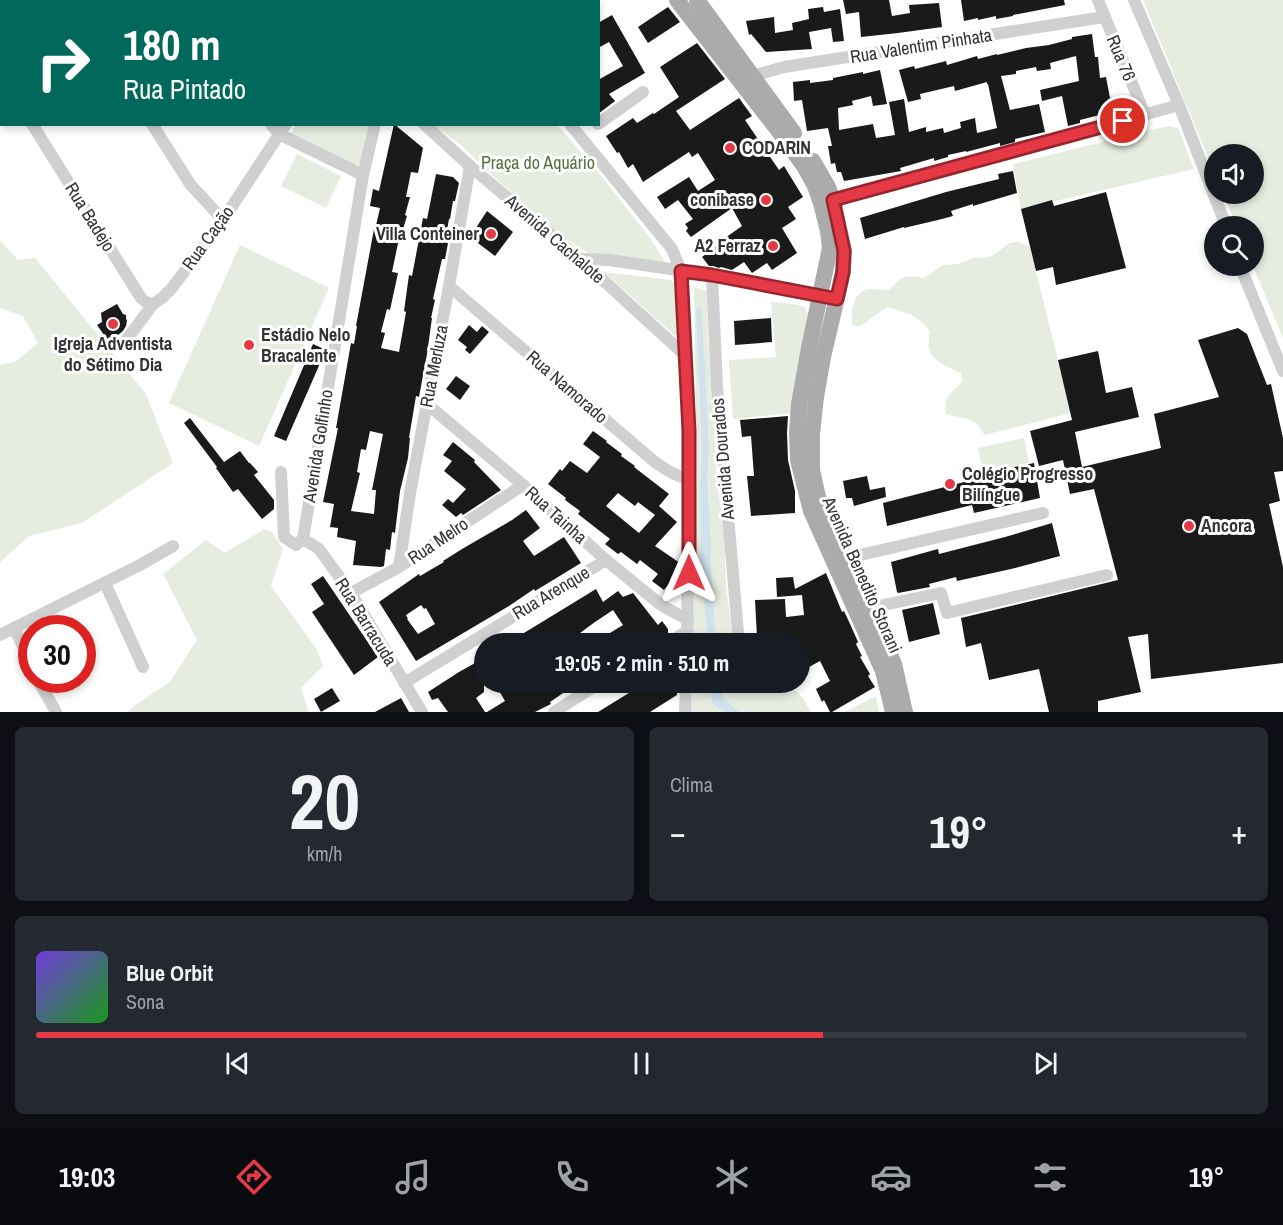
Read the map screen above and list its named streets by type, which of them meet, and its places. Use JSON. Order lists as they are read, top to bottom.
{
  "streets": {
    "main road": ["Avenida Benedito Storani"],
    "street": [
      "Rua Valentim Pinhata",
      "Rua 76",
      "Rua Badejo",
      "Rua Cação",
      "Avenida Cachalote",
      "Rua Merluza",
      "Rua Namorado",
      "Avenida Golfinho",
      "Avenida Dourados",
      "Rua Tainha",
      "Rua Melro",
      "Rua Arenque",
      "Rua Barracuda"
    ]
  },
  "crossings": [
    ["Rua Valentim Pinhata", "Rua 76"],
    ["Rua Valentim Pinhata", "Avenida Benedito Storani"],
    ["Rua Badejo", "Rua Cação"],
    ["Avenida Cachalote", "Rua Merluza"],
    ["Rua Merluza", "Rua Namorado"],
    ["Rua Merluza", "Rua Tainha"],
    ["Rua Merluza", "Rua Melro"],
    ["Avenida Golfinho", "Rua Barracuda"],
    ["Rua Tainha", "Rua Melro"],
    ["Rua Tainha", "Rua Arenque"],
    ["Rua Melro", "Rua Barracuda"],
    ["Rua Arenque", "Rua Barracuda"]
  ],
  "parks": ["Praça do Aquário"],
  "places": [
    "CODARIN",
    "conibase",
    "Villa Conteiner",
    "A2 Ferraz",
    "Igreja Adventista do Sétimo Dia",
    "Estádio Nelo Bracalente",
    "Colégio Progresso Bilíngue",
    "Ancora"
  ],
  "page": {
    "turn": ["180 m", "Rua Pintado"],
    "limit": "30",
    "trip": "19:05 · 2 min · 510 m",
    "tile": [
      ["20", "km/h"],
      "Clima"
    ],
    "heat": ["−", "19°", "+"],
    "song": ["Blue Orbit", "Sona"],
    "tabs": ["19:03", "19°"]
  }
}
